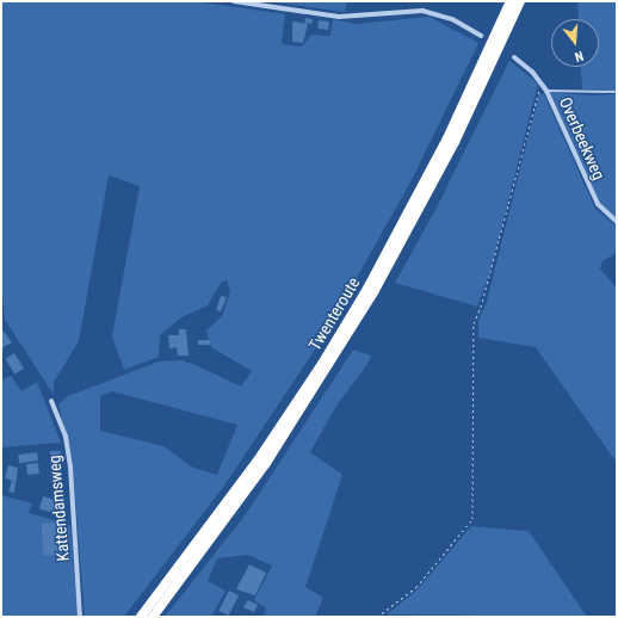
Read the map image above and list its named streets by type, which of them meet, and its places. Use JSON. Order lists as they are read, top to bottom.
{
  "streets": {
    "highway": ["Twenteroute"],
    "street": ["Overbeekweg", "Kattendamsweg"]
  },
  "north": "bottom"
}
